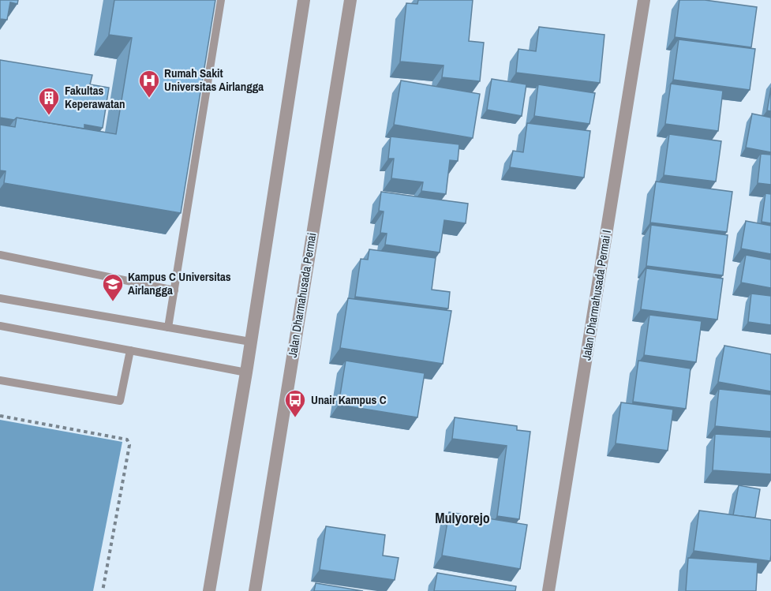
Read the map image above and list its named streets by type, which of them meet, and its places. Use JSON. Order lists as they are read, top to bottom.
{
  "streets": {
    "street": ["Jalan Dharmahusada Permai", "Jalan Dharmahusada Permai I"]
  },
  "districts": ["Mulyorejo"],
  "places": {
    "hospital": ["Rumah Sakit Universitas Airlangga"],
    "building": ["Fakultas Keperawatan"],
    "school or university": ["Kampus C Universitas Airlangga"],
    "bus stop": ["Unair Kampus C"]
  }
}
